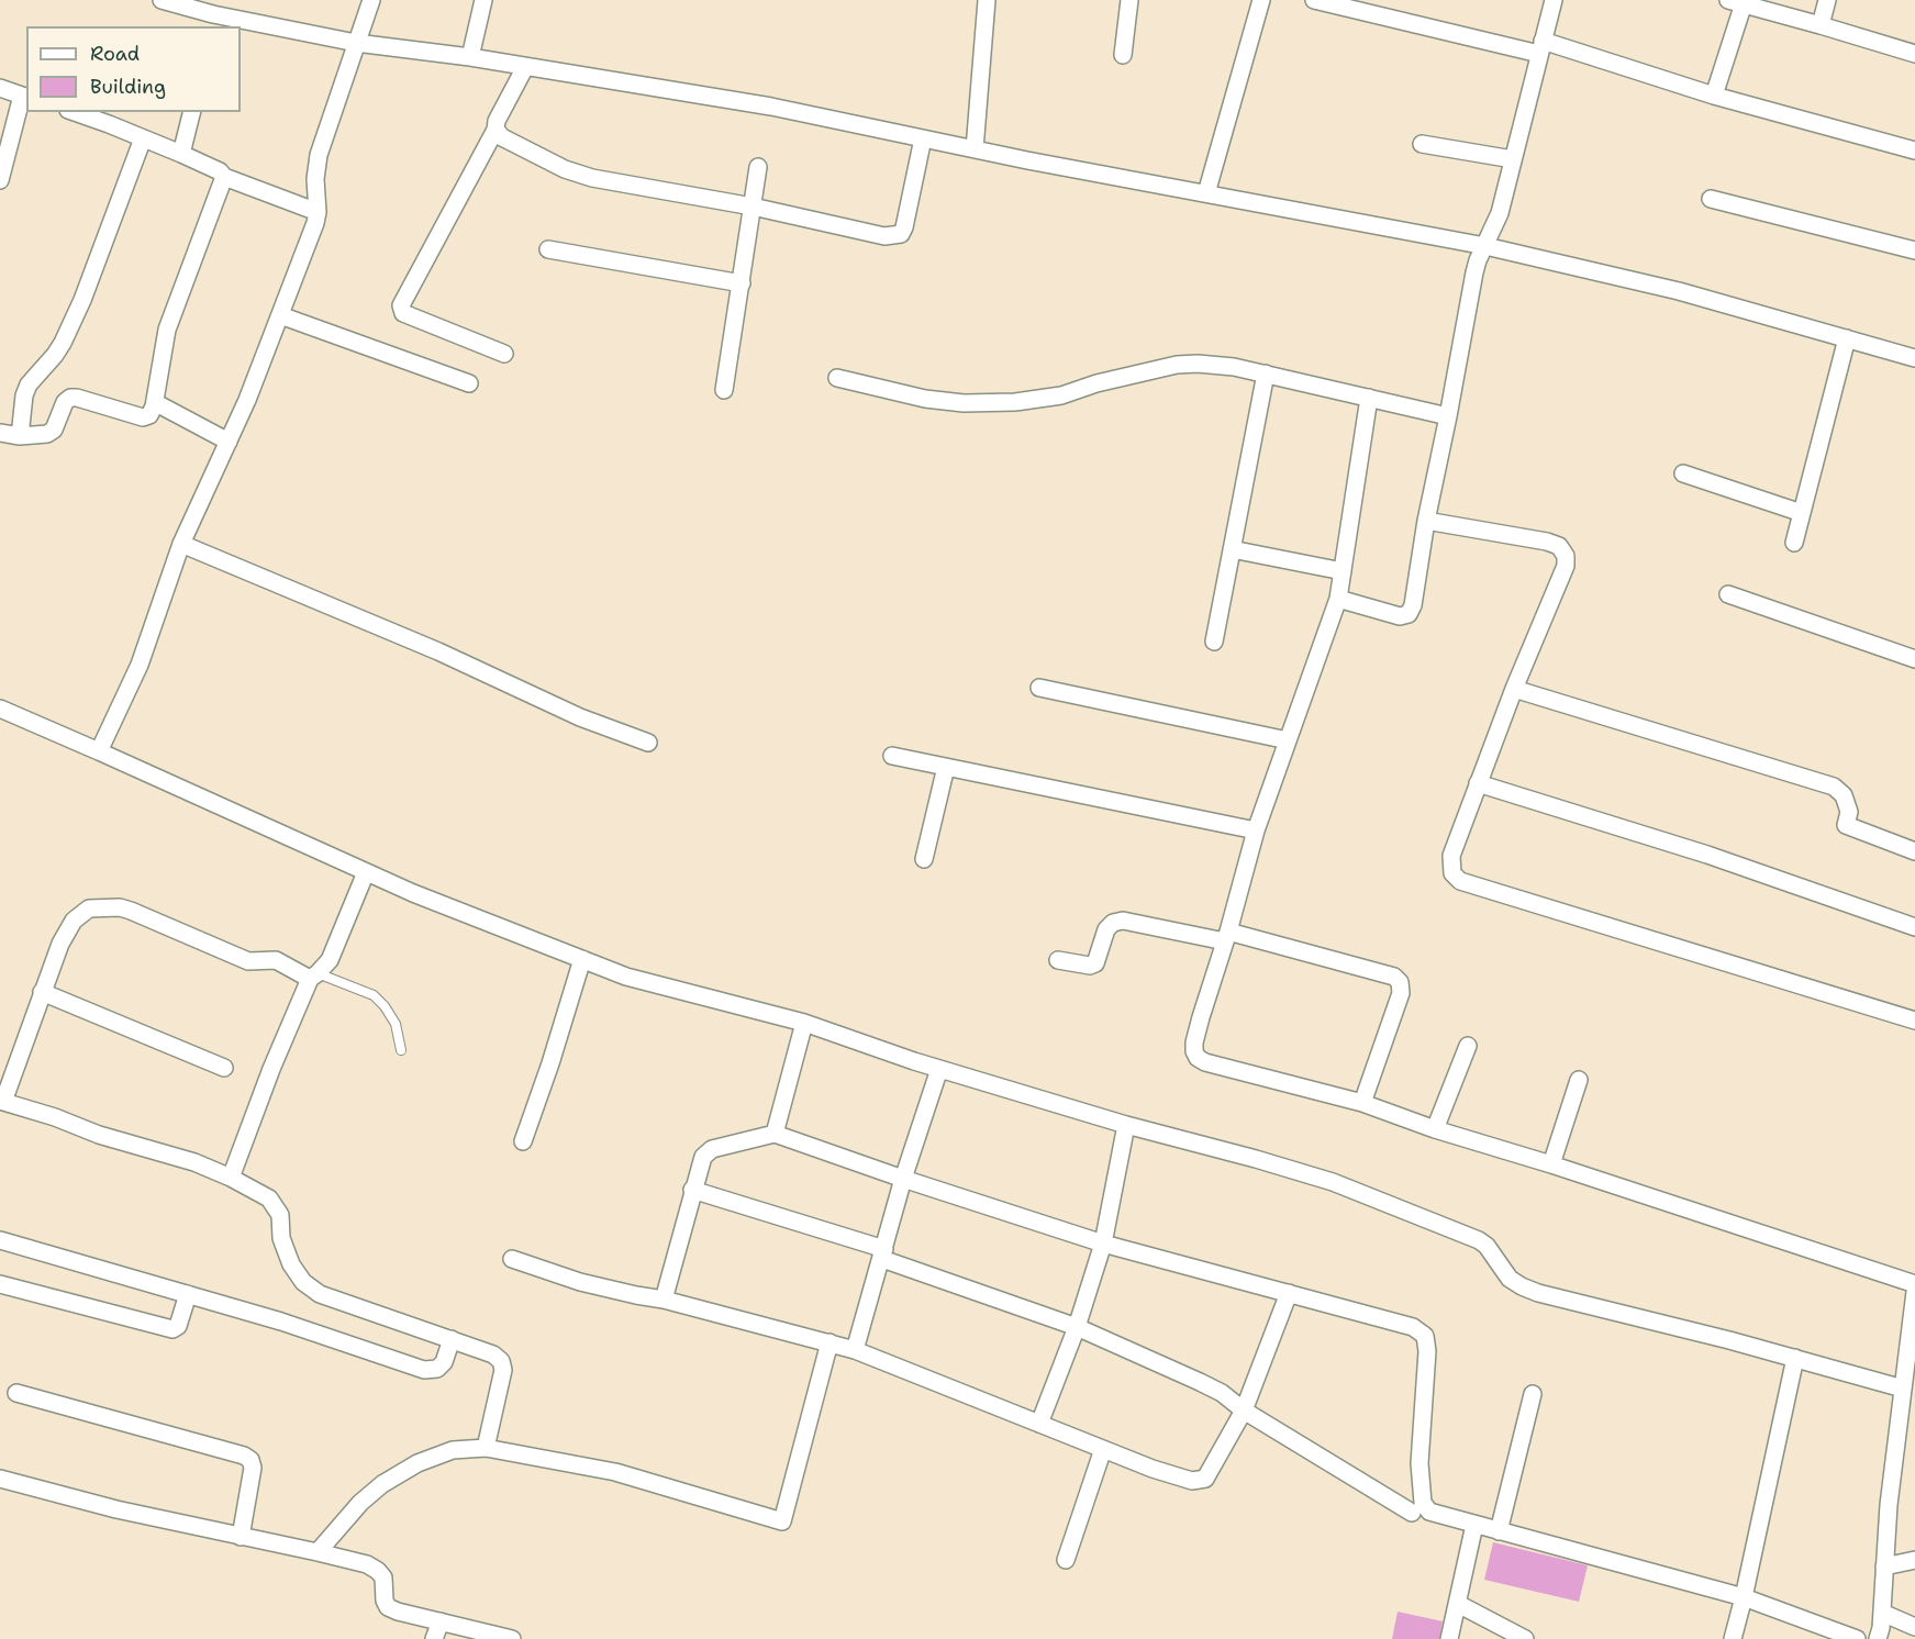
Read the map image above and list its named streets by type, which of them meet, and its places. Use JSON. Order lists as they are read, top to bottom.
{
  "legend": ["Road", "Building"]
}
